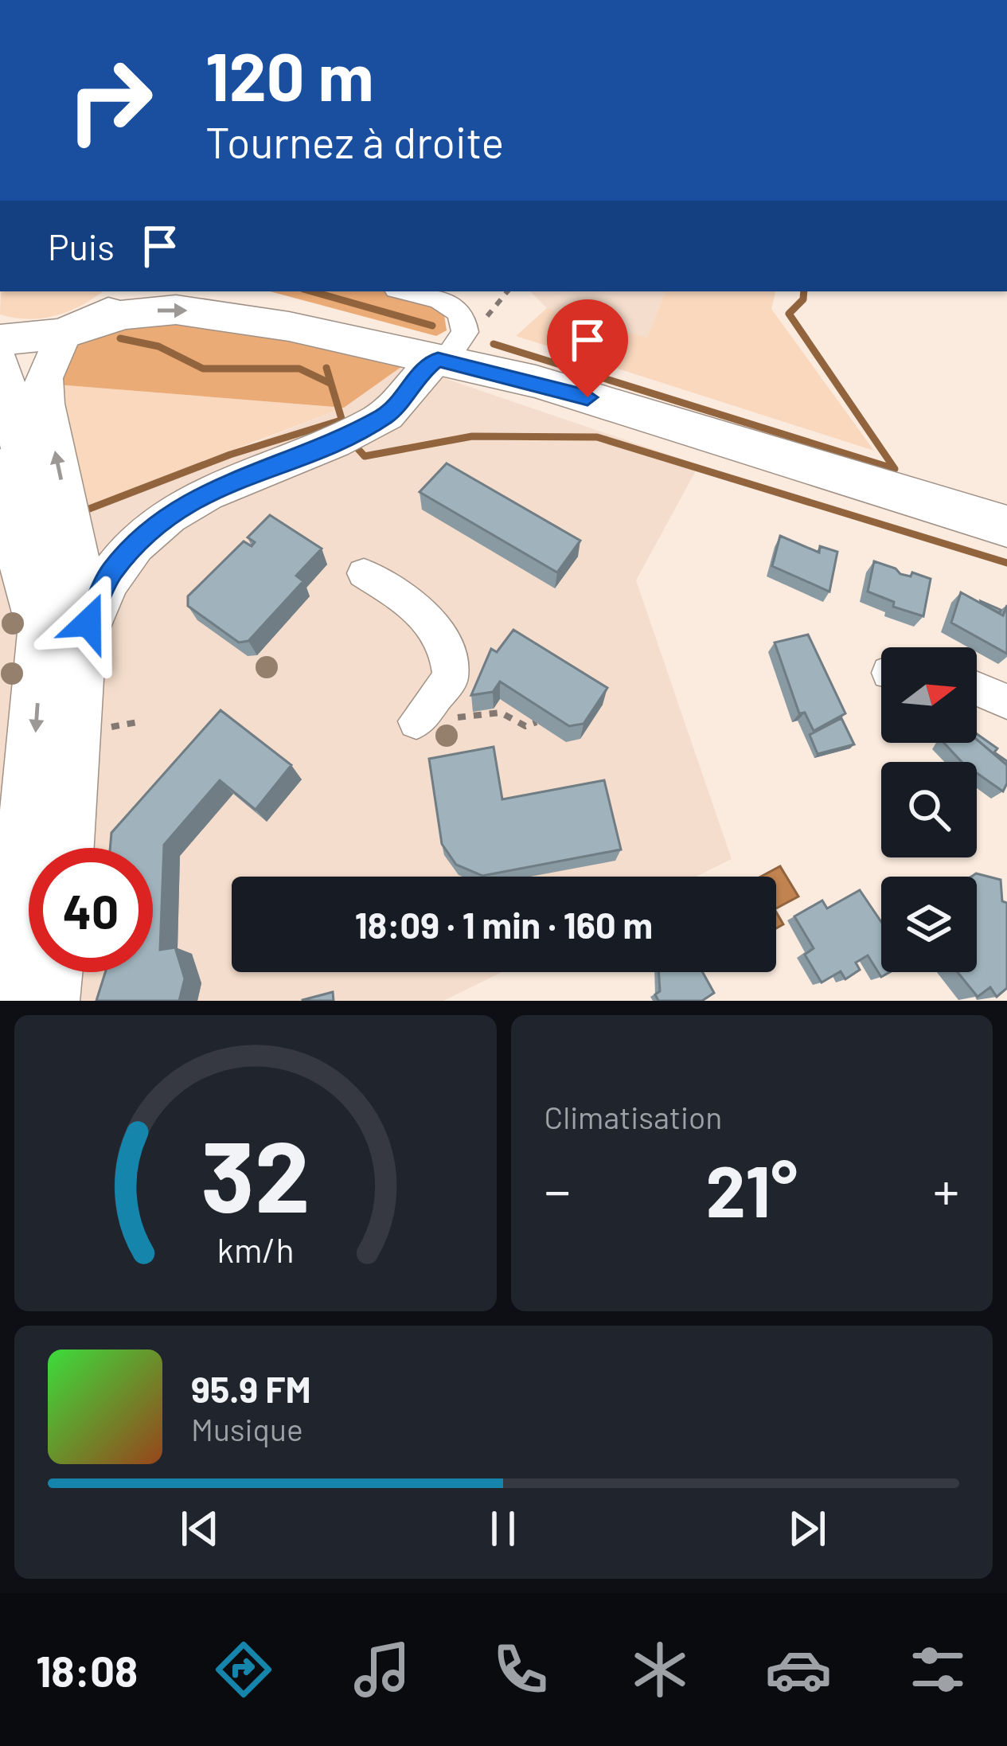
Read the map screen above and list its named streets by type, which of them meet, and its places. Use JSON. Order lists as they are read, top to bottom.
{
  "north": "right",
  "page": {
    "turn": ["120 m", "Tournez à droite"],
    "then": "Puis",
    "limit": "40",
    "trip": "18:09 · 1 min · 160 m",
    "tile": "Climatisation",
    "heat": ["−", "21°", "+"],
    "song": ["95.9 FM", "Musique"],
    "tabs": "18:08",
    "gauge": ["32", "km/h"]
  }
}
